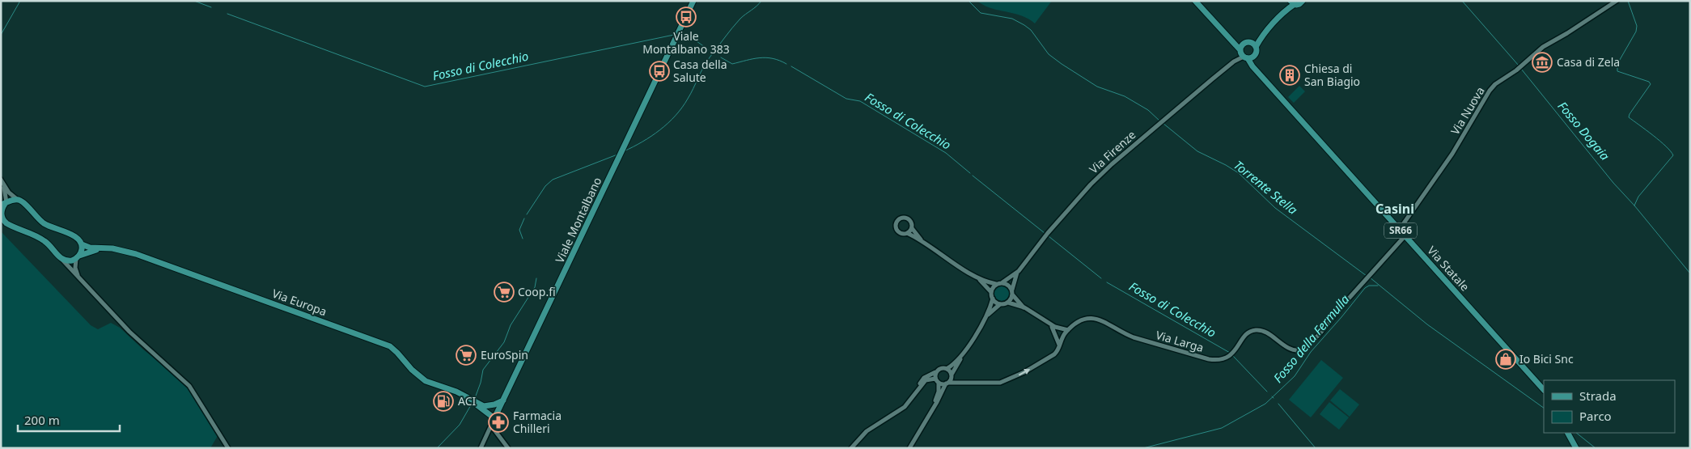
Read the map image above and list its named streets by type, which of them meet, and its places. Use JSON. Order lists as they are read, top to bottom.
{
  "streets": {
    "main road": [
      "Viale Montalbano",
      "SR66",
      "Via Statale",
      "Via Europa"
    ],
    "street": ["Via Nuova", "Via Firenze", "Via Larga"]
  },
  "crossings": [
    ["Via Nuova", "Via Statale"],
    ["Via Firenze", "Via Statale"],
    ["Via Statale", "Via Larga"]
  ],
  "districts": ["Casini"],
  "water": [
    "Fosso di Colecchio",
    "Fosso Dogaia",
    "Torrente Stella",
    "Fosso della Fermulla"
  ],
  "places": {
    "bus stop": ["Viale Montalbano 383", "Casa della Salute"],
    "museum": ["Casa di Zela"],
    "building": ["Chiesa di San Biagio"],
    "supermarket": ["Coop.fi", "EuroSpin"],
    "shop": ["Io Bici Snc"],
    "fuel station": ["ACI"],
    "pharmacy": ["Farmacia Chilleri"]
  },
  "legend": ["Strada", "Parco"],
  "scale_bar": "200 m"
}
